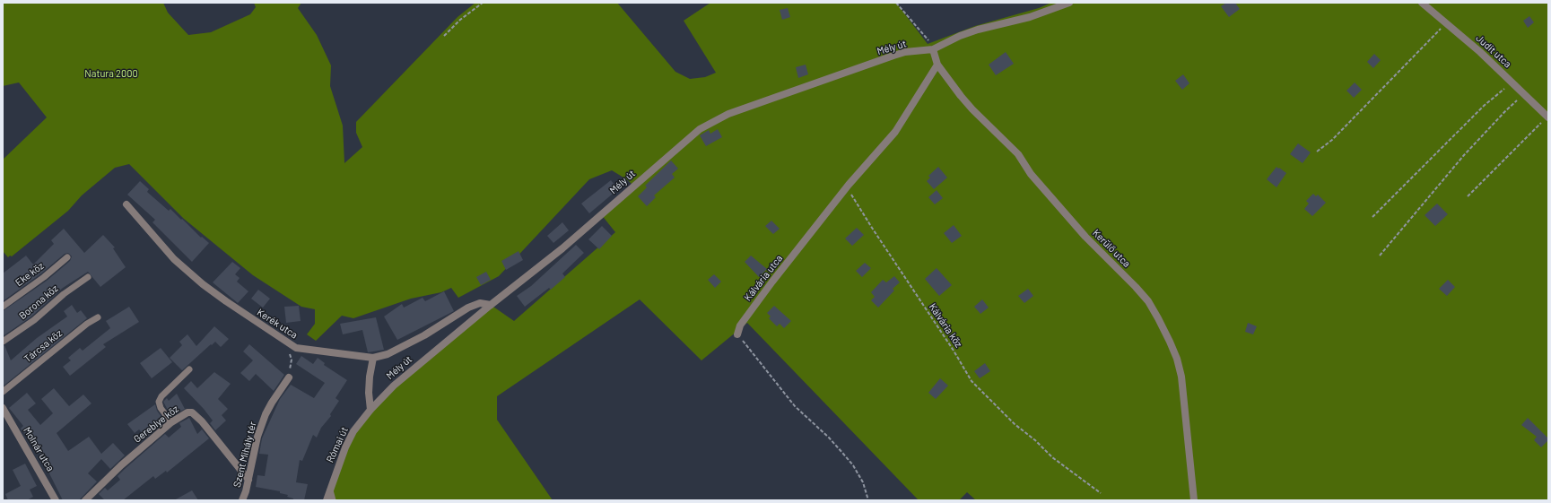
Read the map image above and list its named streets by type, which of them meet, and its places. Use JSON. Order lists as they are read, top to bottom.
{
  "streets": {
    "street": [
      "Mély út",
      "Judit utca",
      "Kerülő utca",
      "Kálvária utca",
      "Kerék utca",
      "Gereblye köz",
      "Római út",
      "Molnár utca",
      "Szent Mihály tér"
    ],
    "lane": ["Eke köz", "Borona köz", "Tárcsa köz"],
    "path": ["Kálvária köz"]
  },
  "crossings": [
    ["Mély út", "Kerülő utca"],
    ["Mély út", "Kerék utca"],
    ["Mély út", "Római út"],
    ["Kerülő utca", "Kálvária utca"],
    ["Kálvária utca", "Kálvária köz"],
    ["Gereblye köz", "Szent Mihály tér"]
  ],
  "parks": ["Natura 2000"]
}
